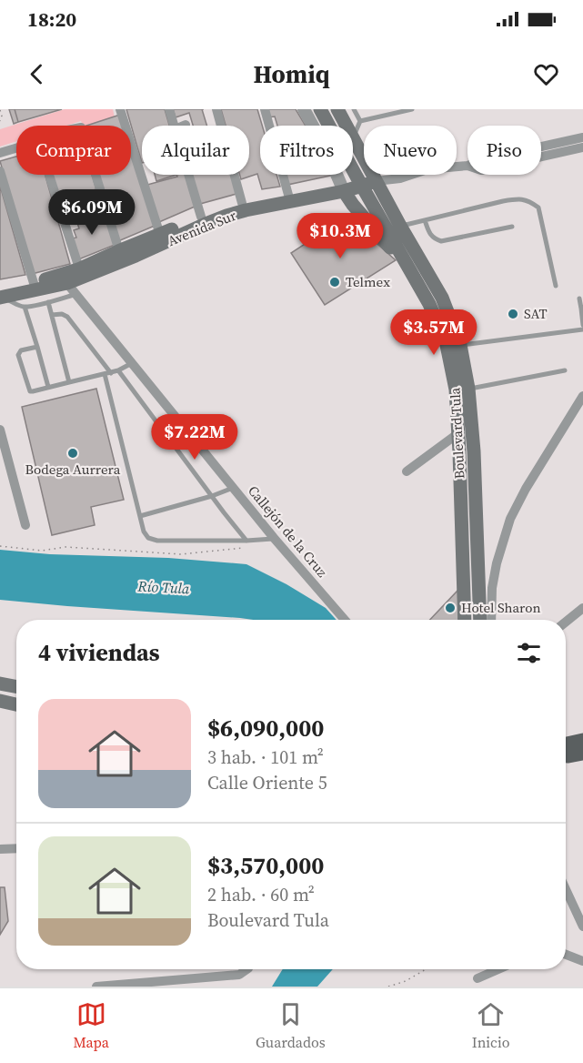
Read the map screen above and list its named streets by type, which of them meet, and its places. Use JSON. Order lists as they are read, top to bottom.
{
  "streets": {
    "main road": ["Avenida Sur", "Boulevard Tula"],
    "street": ["Callejón de la Cruz"]
  },
  "crossings": [
    ["Avenida Sur", "Boulevard Tula"],
    ["Avenida Sur", "Callejón de la Cruz"]
  ],
  "water": ["Río Tula"],
  "places": [
    "Telmex",
    "SAT",
    "Bodega Aurrera",
    "Hotel Sharon"
  ],
  "page": {
    "status": "18:20",
    "header": "Homiq",
    "chip": [
      "Comprar",
      "Alquilar",
      "Filtros",
      "Nuevo",
      "Piso"
    ],
    "price": [
      "$6.09M",
      "$10.3M",
      "$3.57M",
      "$7.22M"
    ],
    "heading": "4 viviendas",
    "list": [
      {
        "name": "$6,090,000",
        "note": "3 hab. · 101 m² · Calle Oriente 5"
      },
      {
        "name": "$3,570,000",
        "note": "2 hab. · 60 m² · Boulevard Tula"
      }
    ],
    "tabs": ["Mapa", "Guardados", "Inicio"]
  }
}
